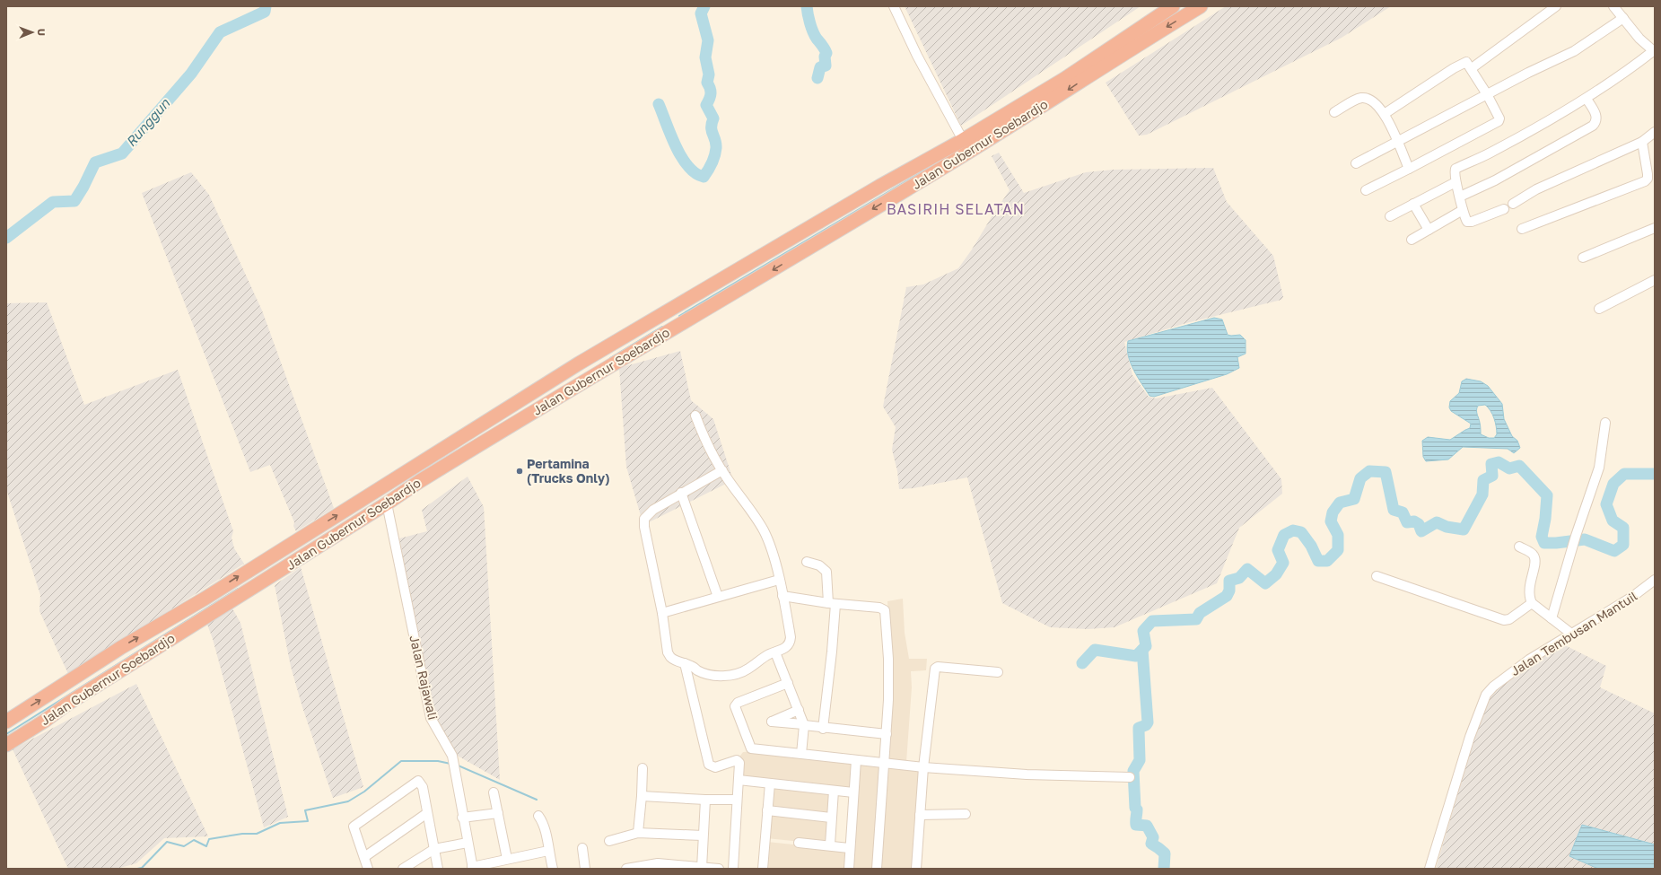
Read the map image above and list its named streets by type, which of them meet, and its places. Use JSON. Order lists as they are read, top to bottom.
{
  "streets": {
    "highway": ["Jalan Gubernur Soebardjo"],
    "street": ["Jalan Tembusan Mantuil", "Jalan Rajawali"]
  },
  "crossings": [
    ["Jalan Gubernur Soebardjo", "Jalan Rajawali"]
  ],
  "districts": ["BASIRIH SELATAN"],
  "water": ["Runggun"],
  "places": ["Pertamina (Trucks Only)"],
  "north": "right"
}
